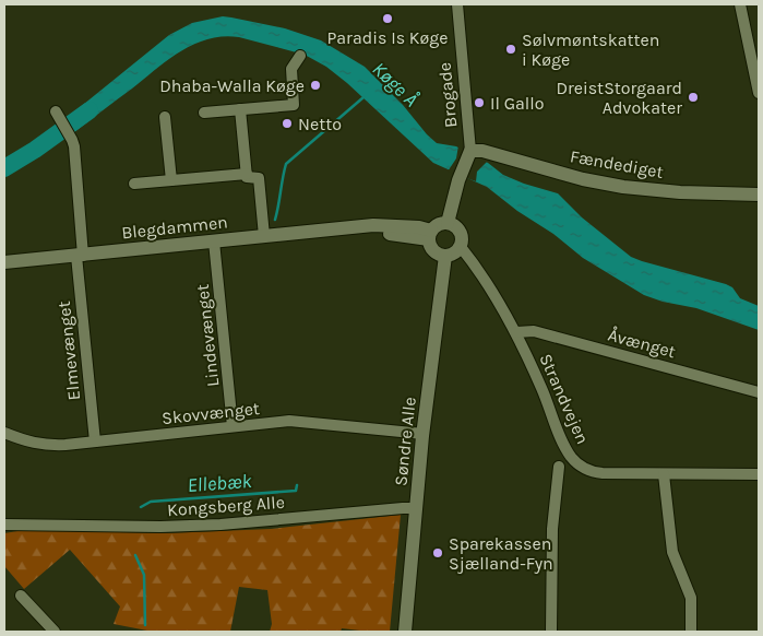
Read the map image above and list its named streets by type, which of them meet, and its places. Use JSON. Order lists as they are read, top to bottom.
{
  "streets": {
    "street": [
      "Brogade",
      "Fændediget",
      "Blegdammen",
      "Lindevænget",
      "Åvænget",
      "Elmevænget",
      "Strandvejen",
      "Skovvænget",
      "Søndre Alle",
      "Kongsberg Alle"
    ]
  },
  "crossings": [
    ["Brogade", "Fændediget"],
    ["Brogade", "Blegdammen"],
    ["Brogade", "Strandvejen"],
    ["Brogade", "Søndre Alle"],
    ["Blegdammen", "Lindevænget"],
    ["Blegdammen", "Elmevænget"],
    ["Blegdammen", "Strandvejen"],
    ["Blegdammen", "Søndre Alle"],
    ["Lindevænget", "Skovvænget"],
    ["Åvænget", "Strandvejen"],
    ["Elmevænget", "Skovvænget"],
    ["Strandvejen", "Søndre Alle"],
    ["Skovvænget", "Søndre Alle"],
    ["Søndre Alle", "Kongsberg Alle"]
  ],
  "water": ["Køge Å", "Ellebæk"],
  "places": [
    "Paradis Is Køge",
    "Sølvmøntskatten i Køge",
    "Dhaba-Walla Køge",
    "DreistStorgaard Advokater",
    "Il Gallo",
    "Netto",
    "Sparekassen Sjælland-Fyn"
  ]
}
